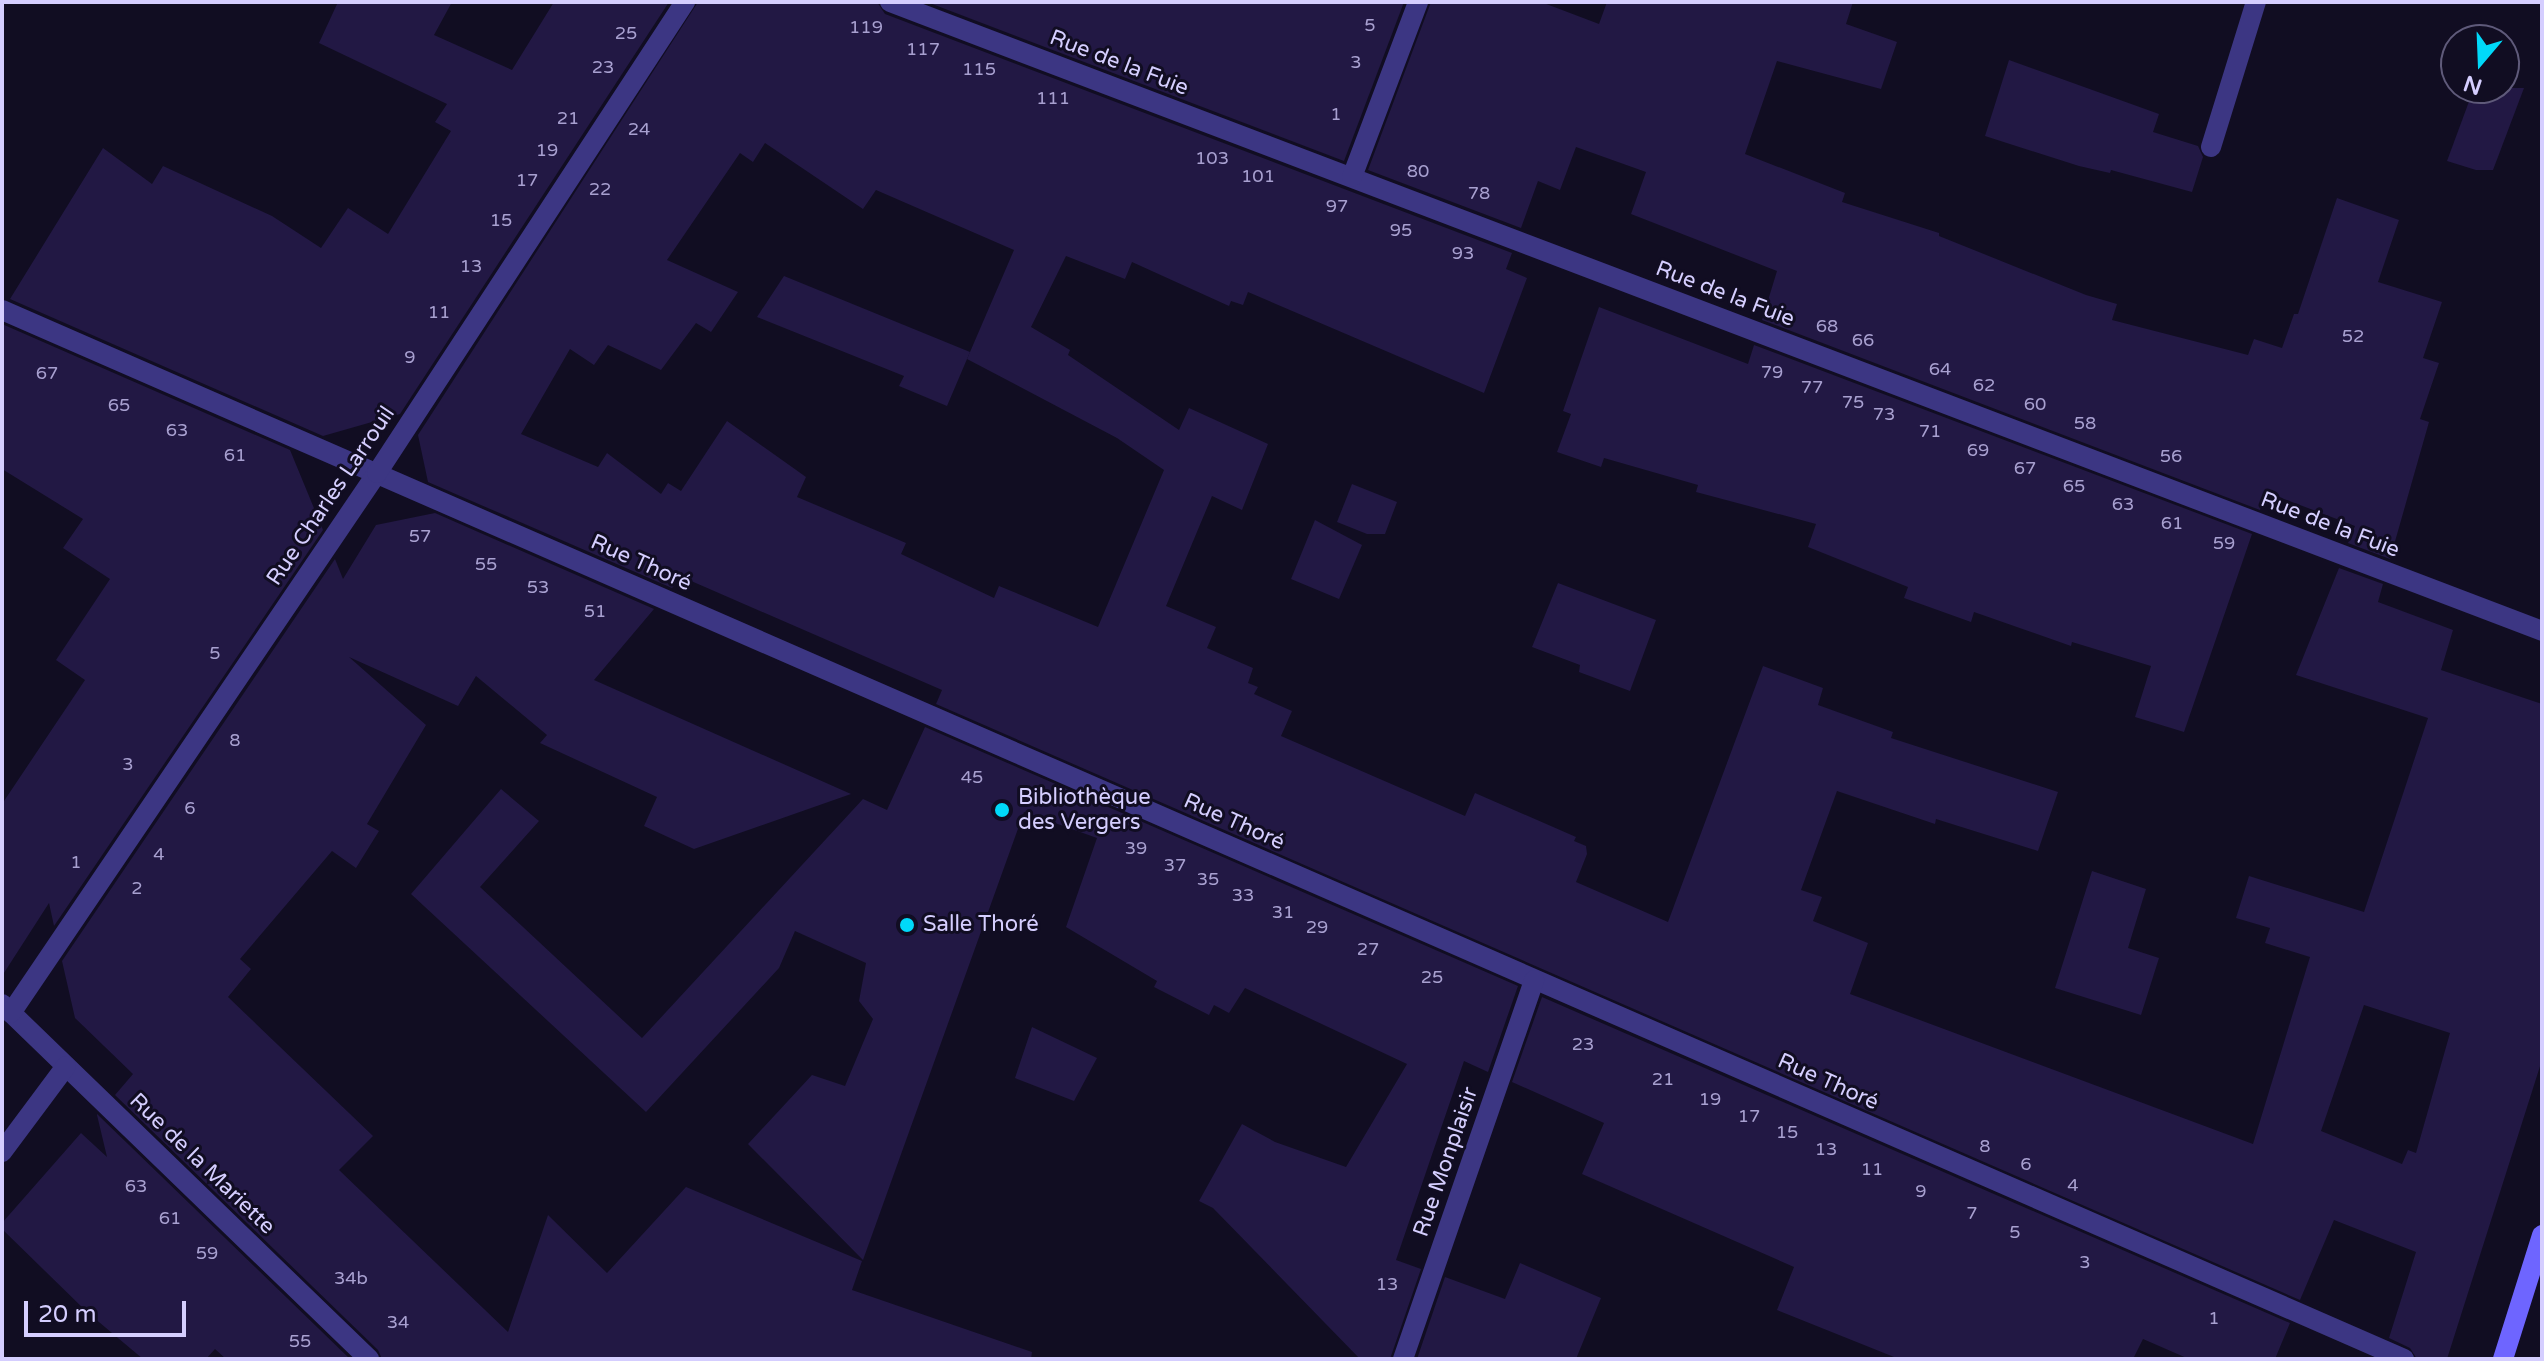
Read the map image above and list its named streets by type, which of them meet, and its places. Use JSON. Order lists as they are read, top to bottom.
{
  "streets": {
    "street": [
      "Rue de la Fuie",
      "Rue Charles Larrouil",
      "Rue Thoré",
      "Rue Monplaisir",
      "Rue de la Mariette"
    ]
  },
  "crossings": [
    ["Rue Charles Larrouil", "Rue Thoré"],
    ["Rue Charles Larrouil", "Rue de la Mariette"],
    ["Rue Thoré", "Rue Monplaisir"]
  ],
  "places": ["Bibliothèque des Vergers", "Salle Thoré"],
  "house_numbers": [
    "5",
    "119",
    "25",
    "117",
    "3",
    "23",
    "115",
    "111",
    "1",
    "21",
    "24",
    "19",
    "103",
    "80",
    "101",
    "17",
    "22",
    "78",
    "97",
    "15",
    "95",
    "93",
    "13",
    "11",
    "68",
    "52",
    "66",
    "9",
    "64",
    "79",
    "67",
    "62",
    "77",
    "75",
    "60",
    "65",
    "73",
    "58",
    "63",
    "71",
    "69",
    "61",
    "56",
    "67",
    "65",
    "63",
    "61",
    "57",
    "59",
    "55",
    "53",
    "51",
    "5",
    "8",
    "3",
    "45",
    "6",
    "39",
    "4",
    "1",
    "37",
    "35",
    "2",
    "33",
    "31",
    "29",
    "27",
    "25",
    "23",
    "21",
    "19",
    "17",
    "15",
    "8",
    "13",
    "6",
    "11",
    "4",
    "63",
    "9",
    "7",
    "61",
    "5",
    "59",
    "3",
    "34b",
    "13",
    "1",
    "34",
    "55"
  ],
  "scale_bar": "20 m",
  "north": "bottom"
}
